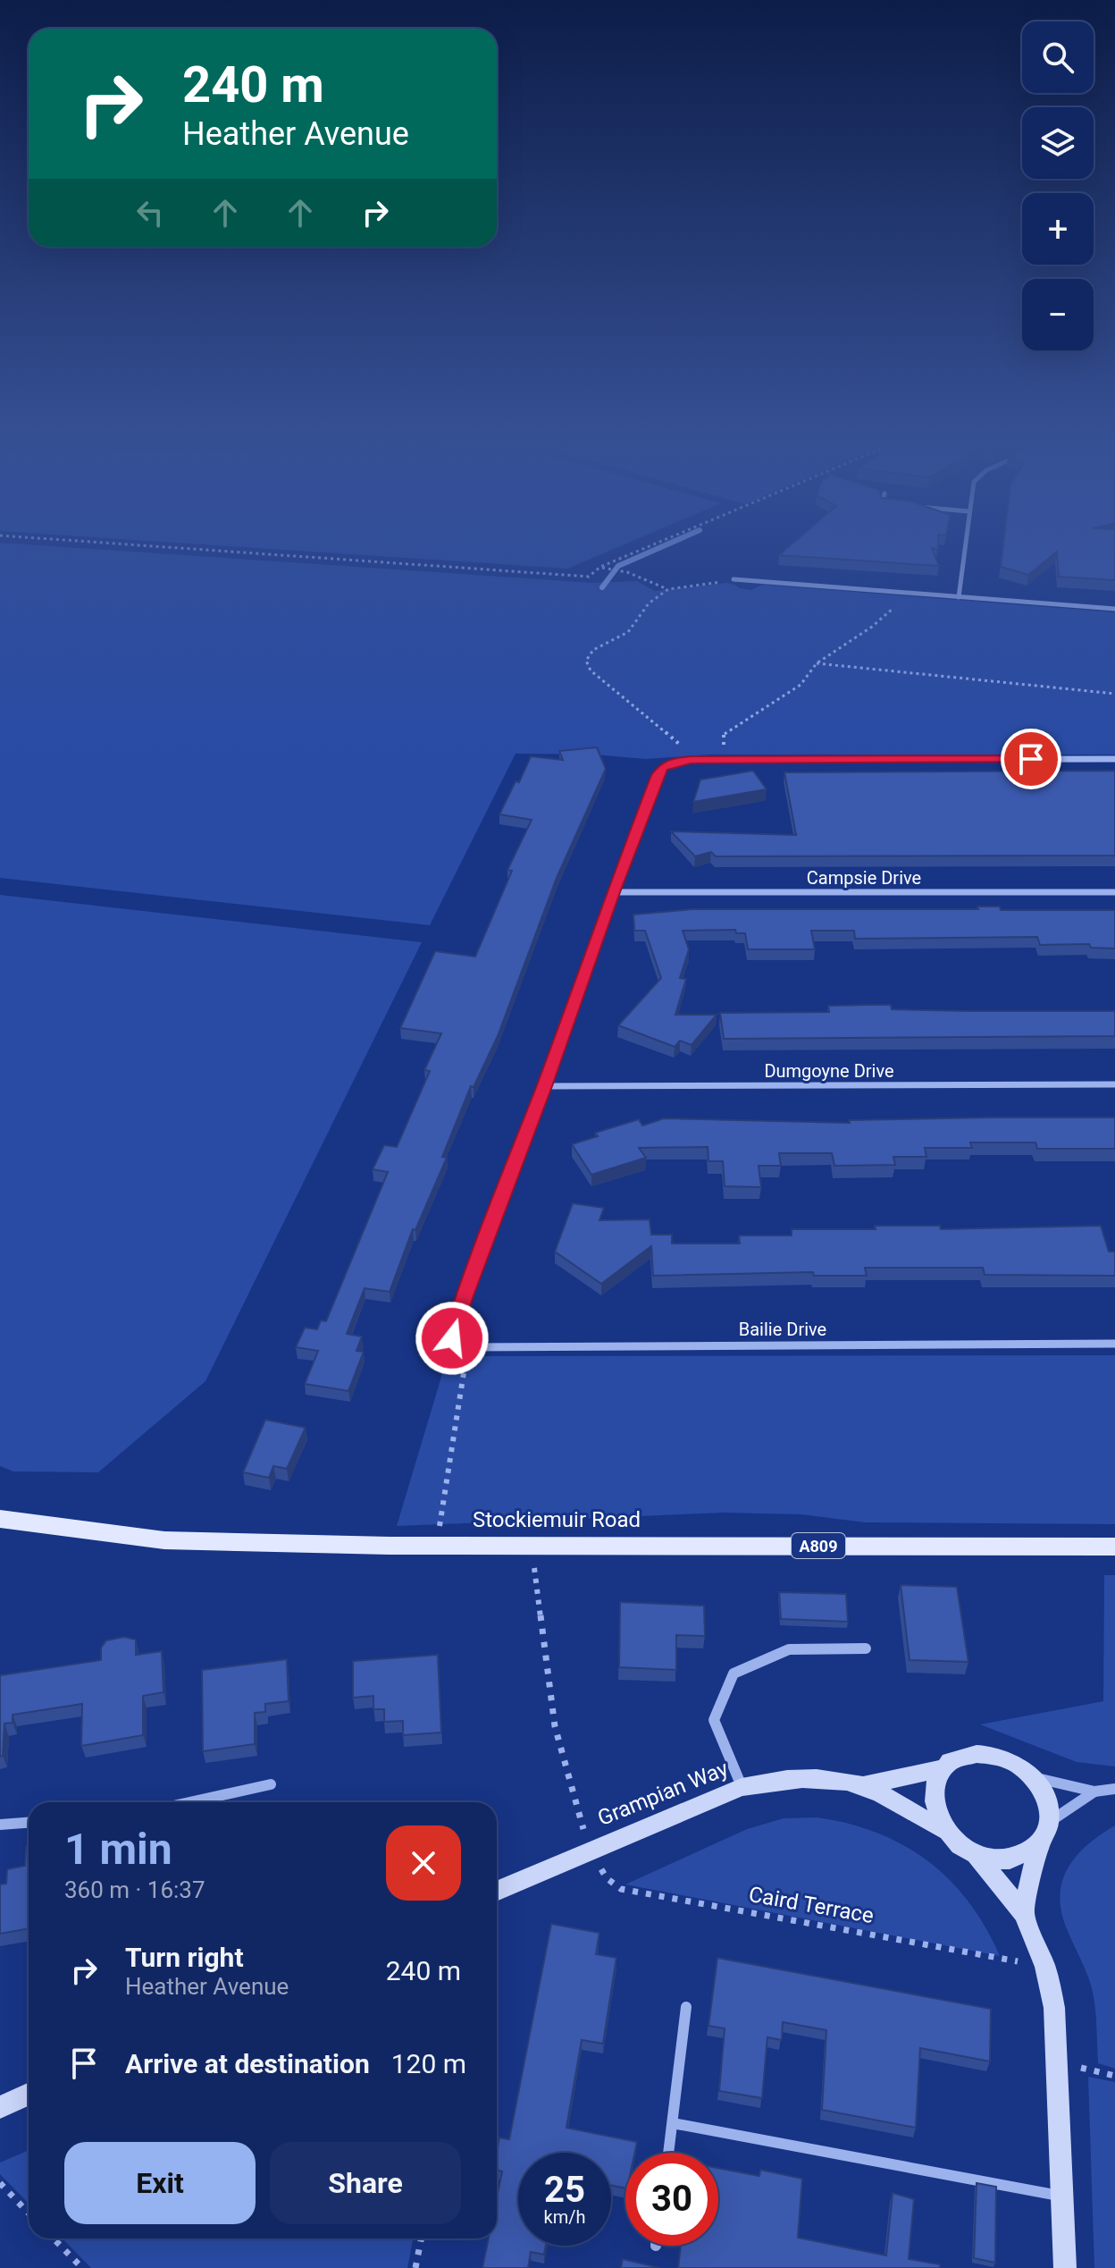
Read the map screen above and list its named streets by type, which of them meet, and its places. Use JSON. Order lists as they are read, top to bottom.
{
  "streets": {
    "main road": ["Stockiemuir Road", "A809"],
    "street": [
      "Campsie Drive",
      "Dumgoyne Drive",
      "Bailie Drive",
      "Grampian Way"
    ],
    "path": ["Caird Terrace"]
  },
  "crossings": [
    ["Dumgoyne Drive", "Bailie Drive"],
    ["Grampian Way", "Caird Terrace"]
  ],
  "page": {
    "map_buttons": ["+", "−"],
    "turn": ["240 m", "Heather Avenue"],
    "heading": ["1 min", "360 m · 16:37"],
    "list": [
      {
        "name": "Turn right",
        "note": "Heather Avenue",
        "value": "240 m"
      },
      {
        "name": "Arrive at destination",
        "value": "120 m"
      }
    ],
    "buttons": ["Exit", "Share"],
    "speed": "25 km/h",
    "limit": "30"
  }
}
